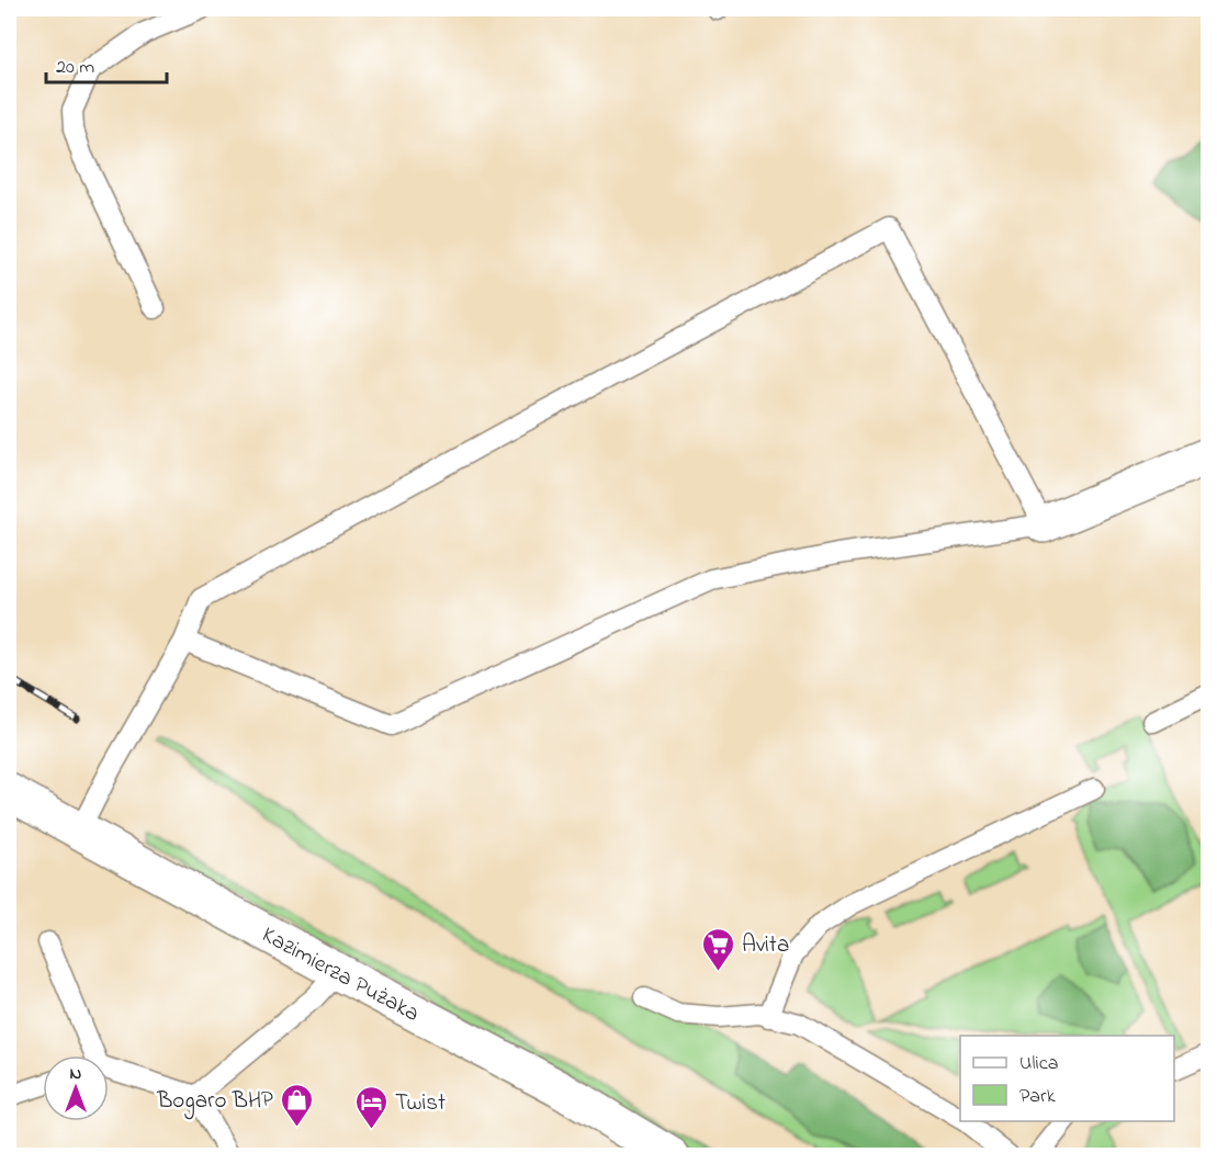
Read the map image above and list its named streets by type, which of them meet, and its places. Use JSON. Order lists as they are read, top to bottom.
{
  "streets": {
    "street": ["Kazimierza Pużaka"]
  },
  "places": {
    "supermarket": ["Avita"],
    "shop": ["Bogaro BHP"],
    "hotel": ["Twist"]
  },
  "legend": ["Ulica", "Park"],
  "scale_bar": "20 m",
  "north": "top"
}
